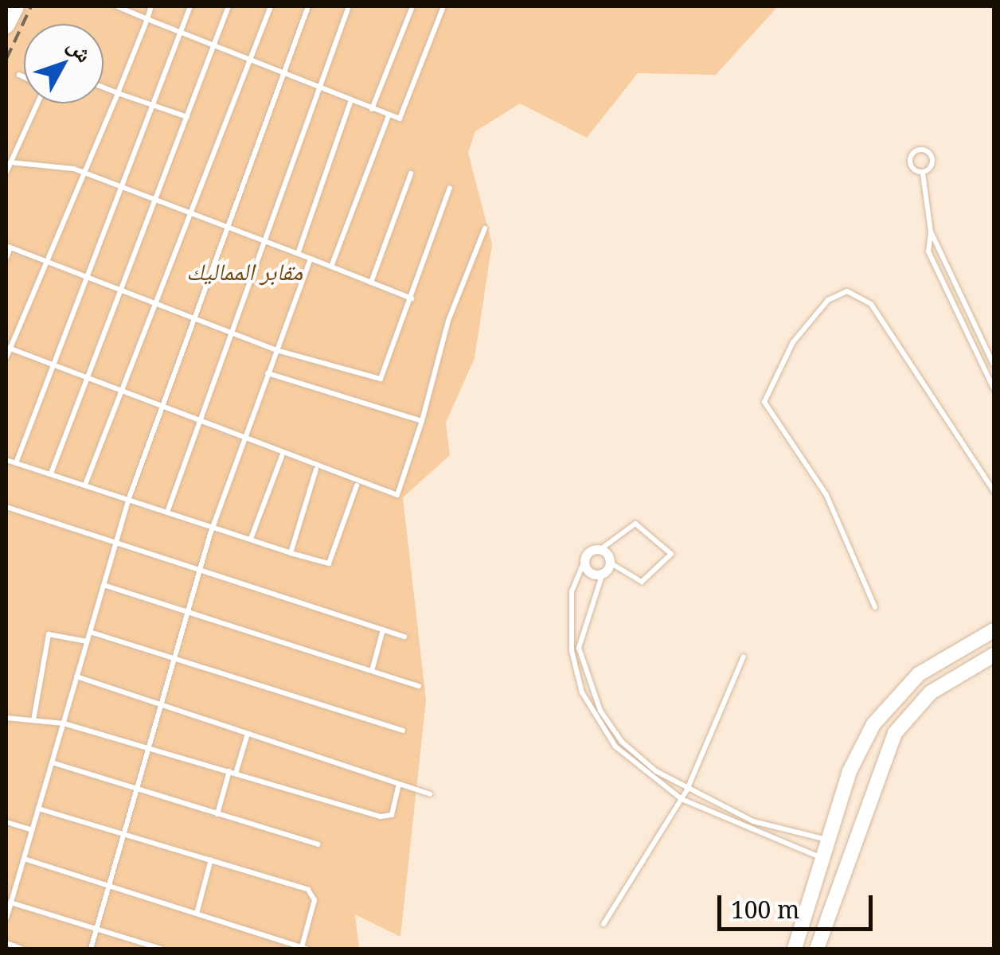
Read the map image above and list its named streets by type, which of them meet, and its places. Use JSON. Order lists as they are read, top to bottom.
{
  "parks": ["مقابر المماليك"],
  "scale_bar": "100 m",
  "north": "top right"
}
